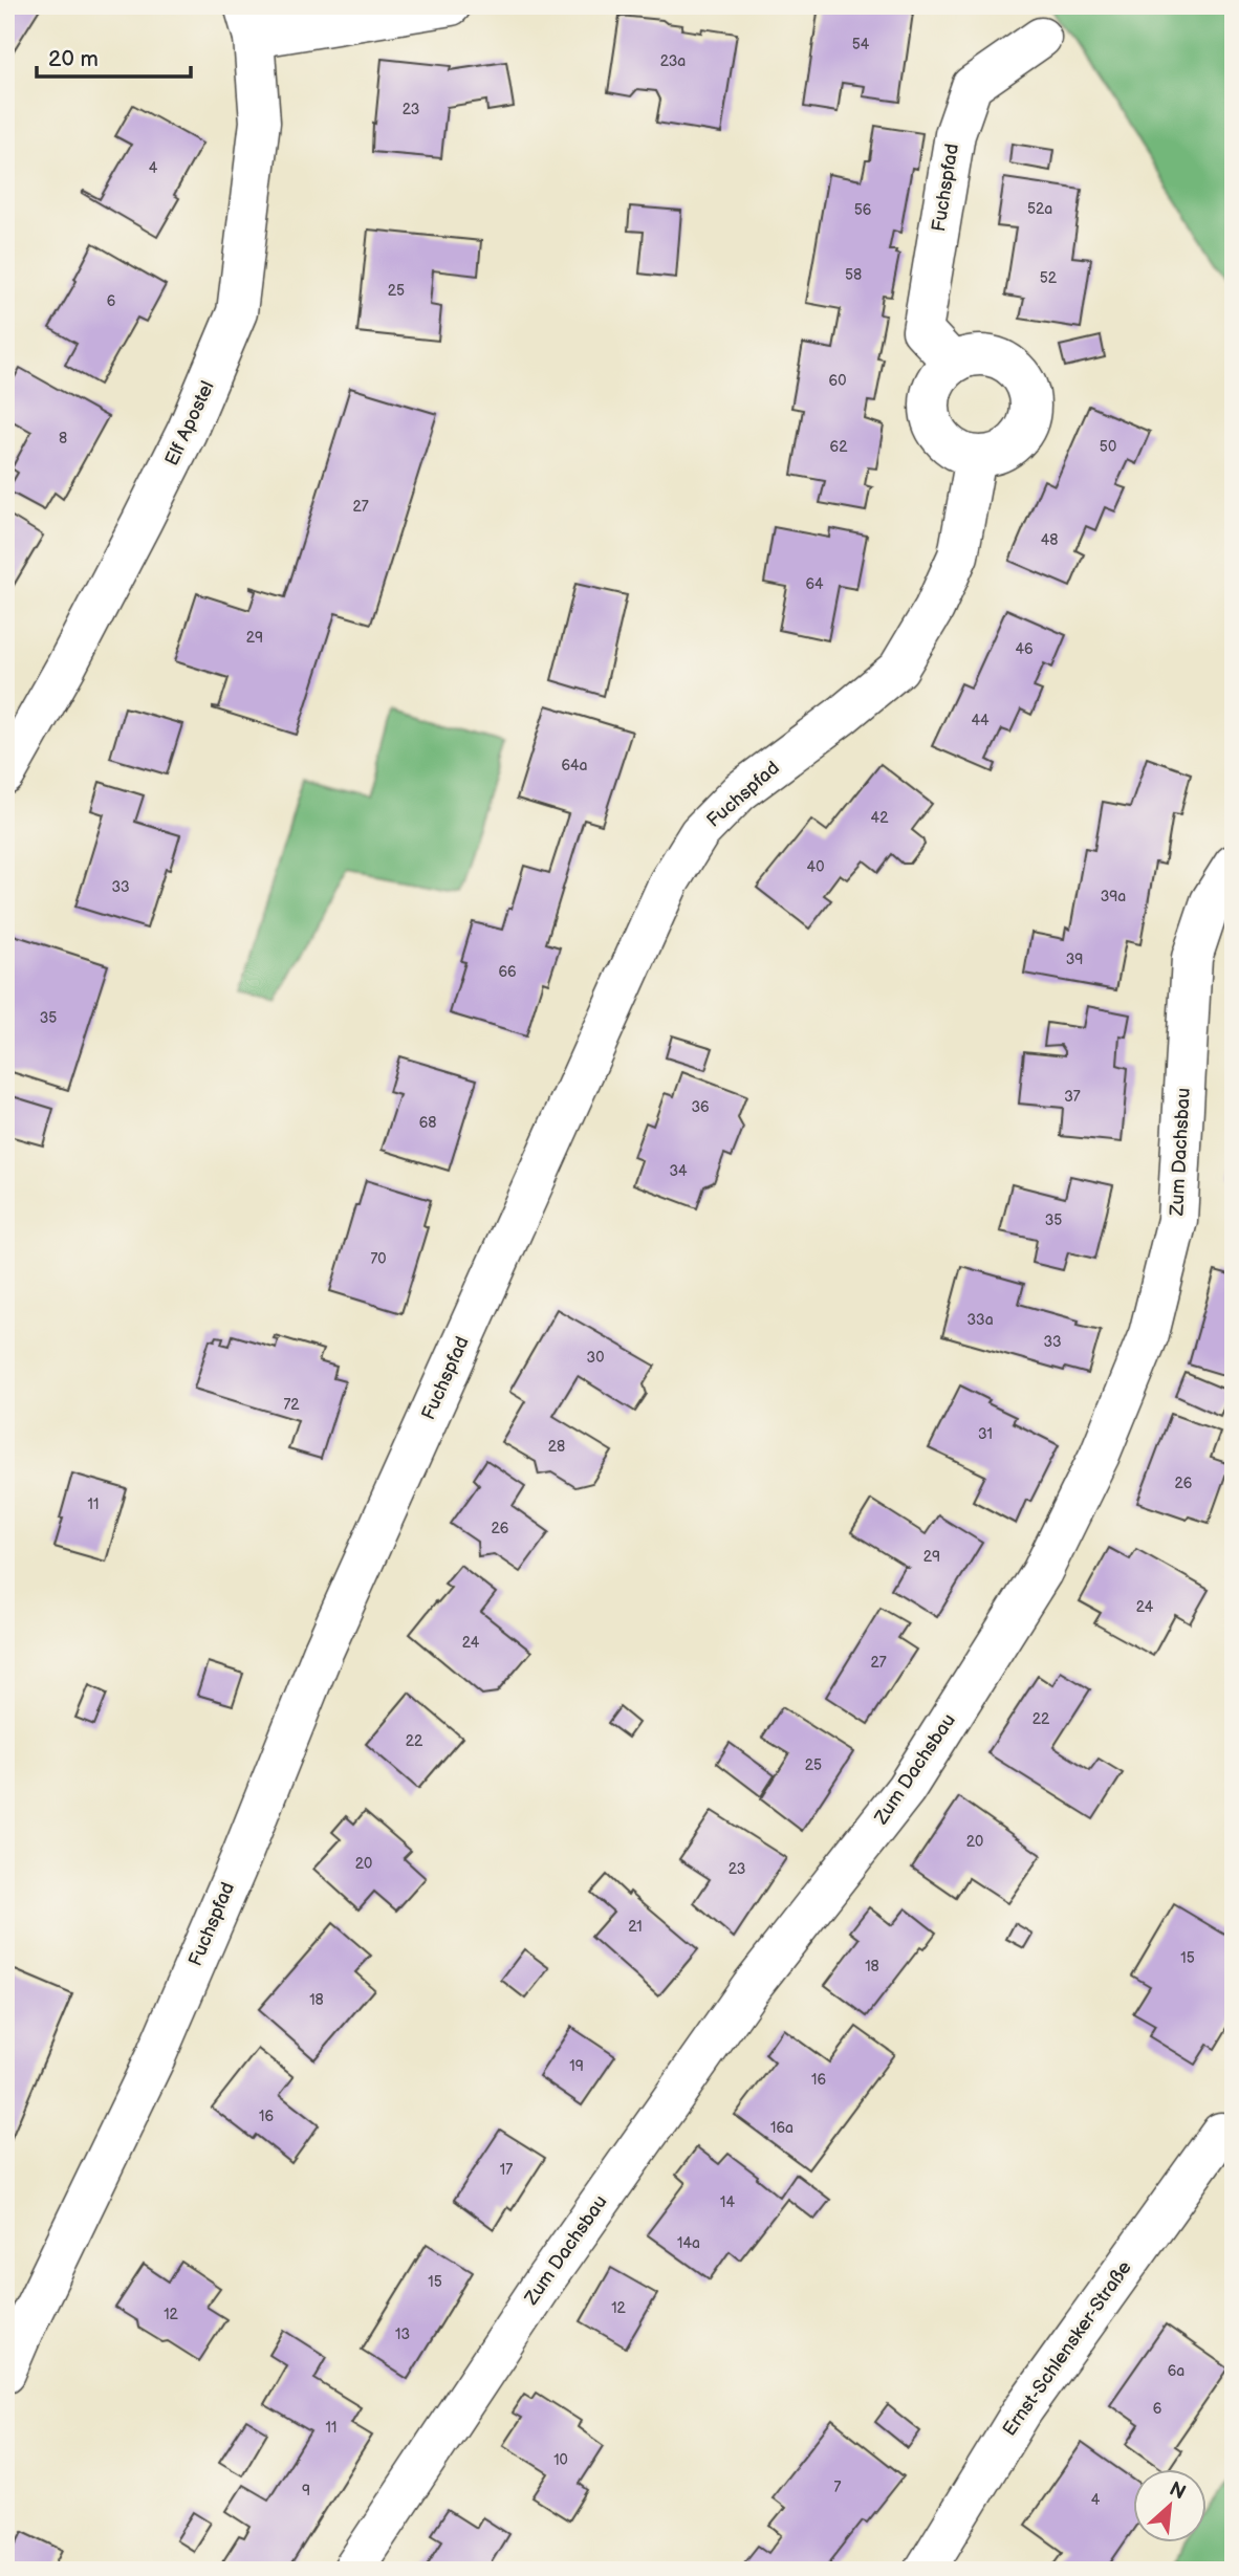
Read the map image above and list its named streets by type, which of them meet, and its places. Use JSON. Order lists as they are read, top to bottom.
{
  "streets": {
    "street": [
      "Fuchspfad",
      "Elf Apostel",
      "Zum Dachsbau",
      "Ernst-Schlensker-Straße"
    ]
  },
  "house_numbers": [
    "54",
    "23a",
    "23",
    "4",
    "52a",
    "56",
    "58",
    "52",
    "25",
    "6",
    "60",
    "8",
    "62",
    "50",
    "27",
    "48",
    "64",
    "29",
    "46",
    "44",
    "64a",
    "42",
    "40",
    "33",
    "39a",
    "39",
    "66",
    "35",
    "37",
    "36",
    "68",
    "34",
    "35",
    "70",
    "33a",
    "33",
    "30",
    "72",
    "31",
    "28",
    "26",
    "11",
    "26",
    "29",
    "24",
    "24",
    "27",
    "22",
    "22",
    "25",
    "20",
    "20",
    "23",
    "21",
    "15",
    "18",
    "18",
    "19",
    "16",
    "16",
    "16a",
    "17",
    "14",
    "14a",
    "15",
    "12",
    "12",
    "13",
    "6a",
    "6",
    "11",
    "10",
    "7",
    "9",
    "4"
  ],
  "scale_bar": "20 m",
  "north": "top right"
}
